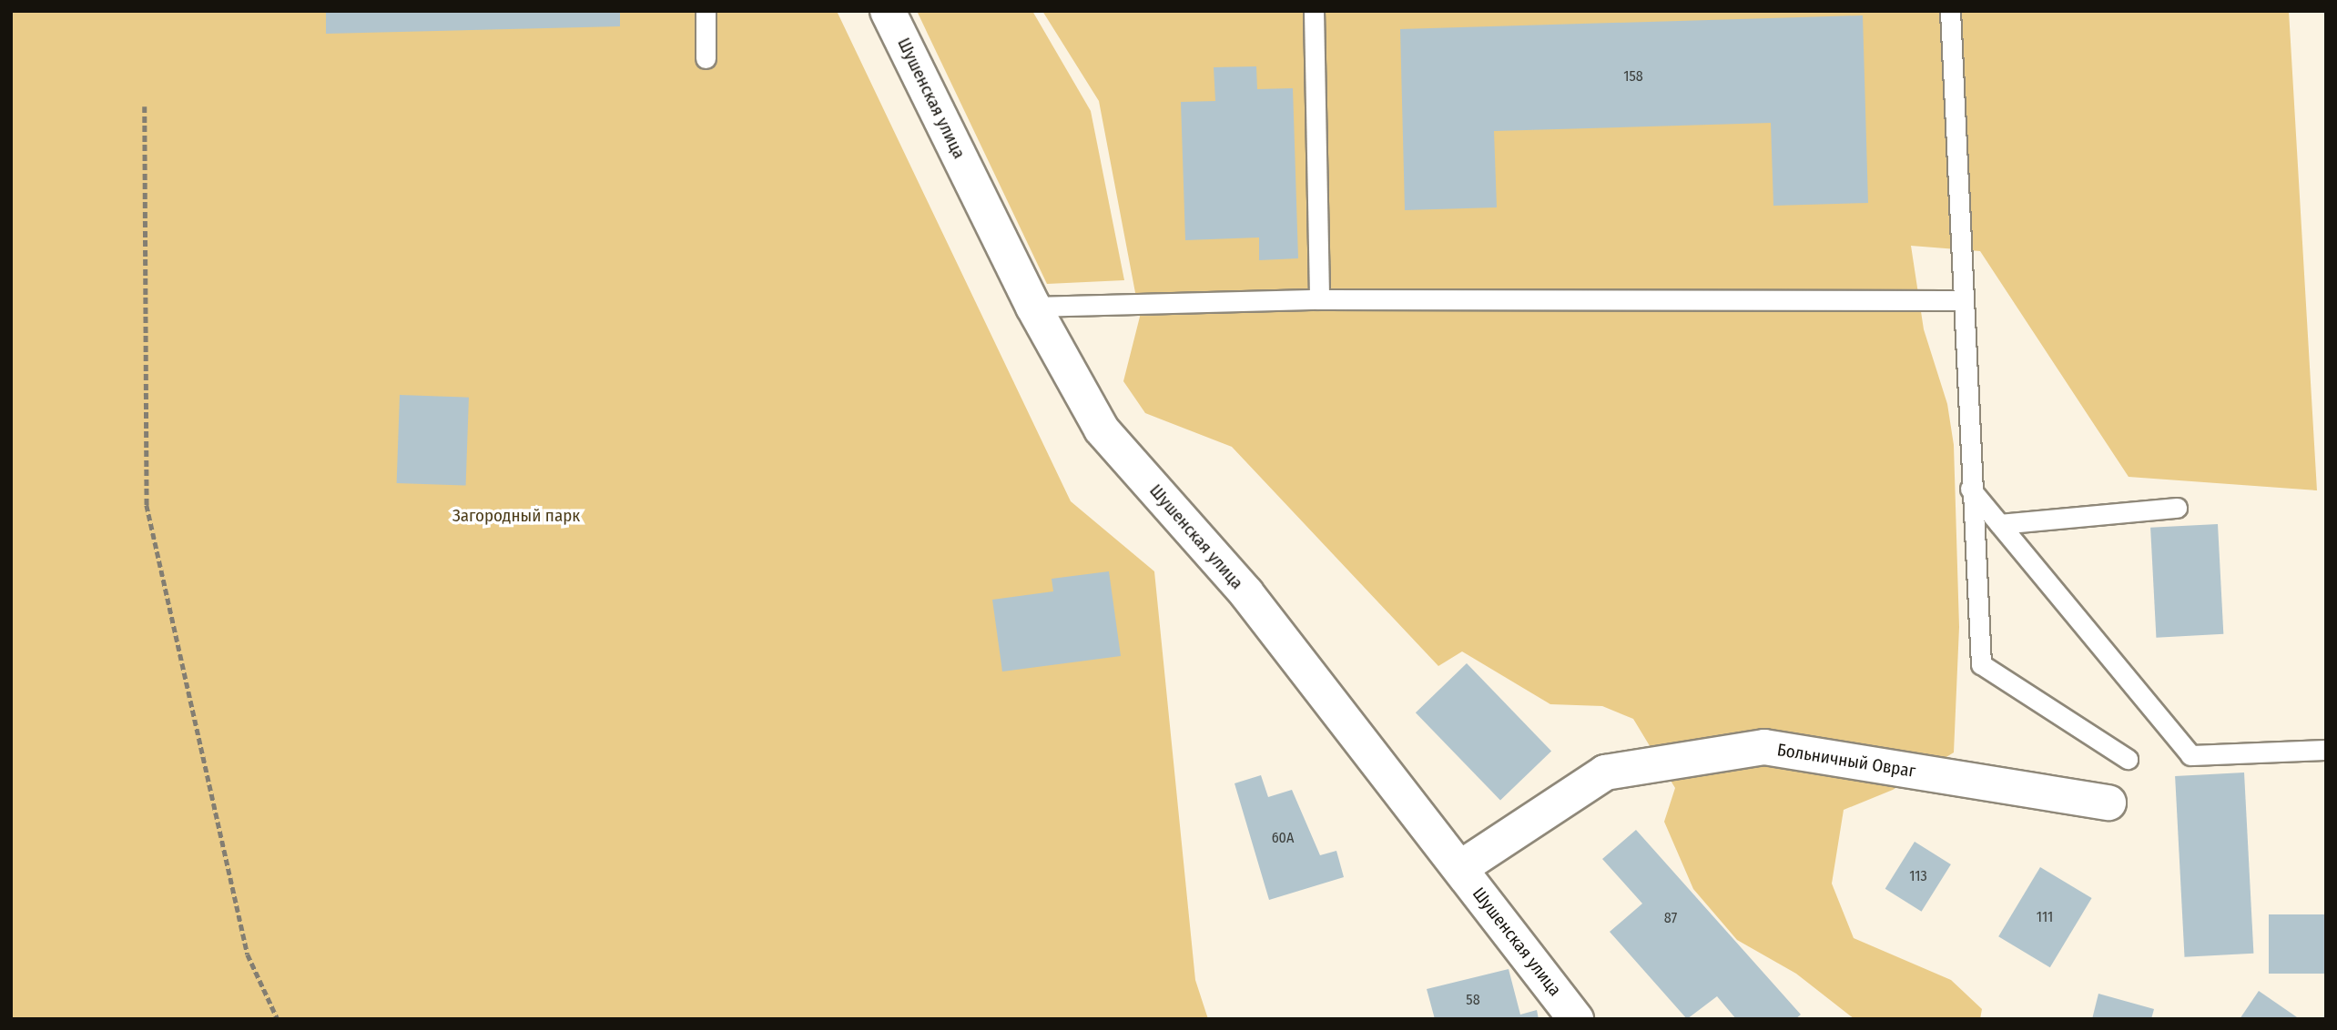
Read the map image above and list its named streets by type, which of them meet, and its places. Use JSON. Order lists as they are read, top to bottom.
{
  "streets": {
    "street": ["Шушенская улица", "Больничный Овраг"]
  },
  "crossings": [
    ["Шушенская улица", "Больничный Овраг"]
  ],
  "parks": ["Загородный парк"],
  "house_numbers": [
    "158",
    "60А",
    "113",
    "111",
    "87",
    "58"
  ]
}
